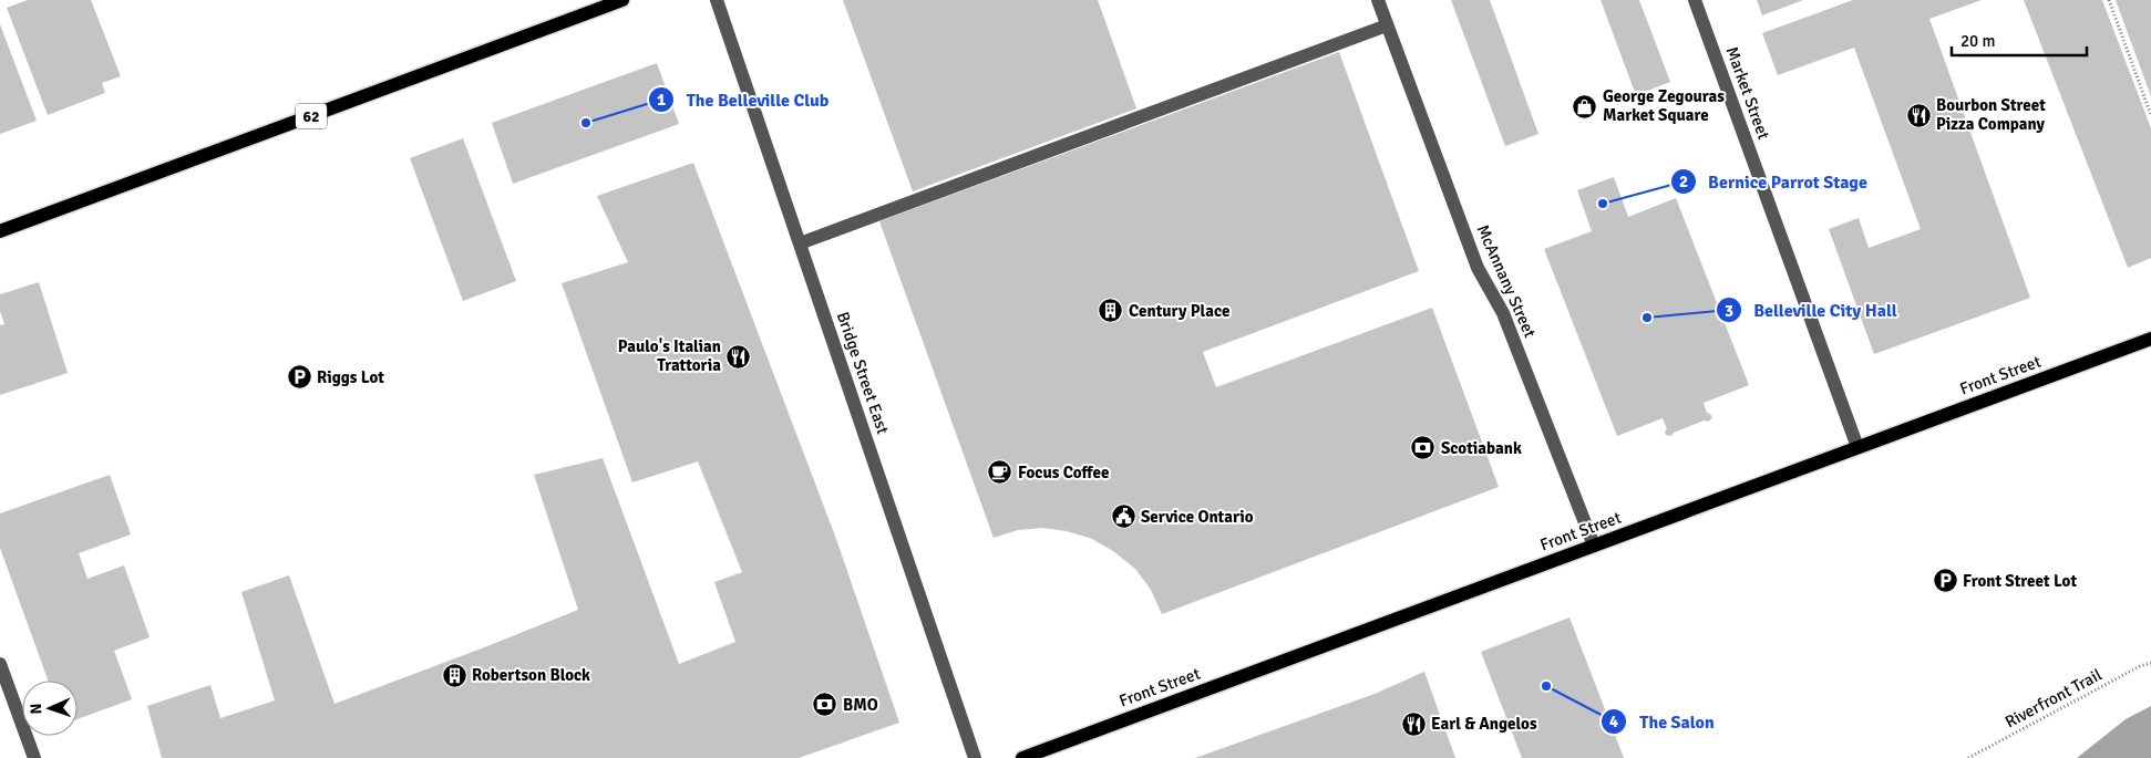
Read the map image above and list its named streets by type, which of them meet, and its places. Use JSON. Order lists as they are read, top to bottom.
{
  "streets": {
    "main road": ["62", "Front Street"],
    "street": ["Market Street", "McAnnany Street", "Bridge Street East"],
    "path": ["Riverfront Trail"]
  },
  "crossings": [
    ["Market Street", "Front Street"],
    ["McAnnany Street", "Front Street"]
  ],
  "places": {
    "shop": ["George Zegouras Market Square"],
    "restaurant": ["Bourbon Street Pizza Company", "Paulo's Italian Trattoria", "Earl & Angelos"],
    "other": [
      "The Belleville Club",
      "Bernice Parrot Stage",
      "Belleville City Hall",
      "The Salon"
    ],
    "building": ["Century Place", "Robertson Block"],
    "parking": ["Riggs Lot", "Front Street Lot"],
    "bank": ["Scotiabank", "BMO"],
    "cafe": ["Focus Coffee"],
    "public building": ["Service Ontario"]
  },
  "scale_bar": "20 m",
  "north": "left"
}
